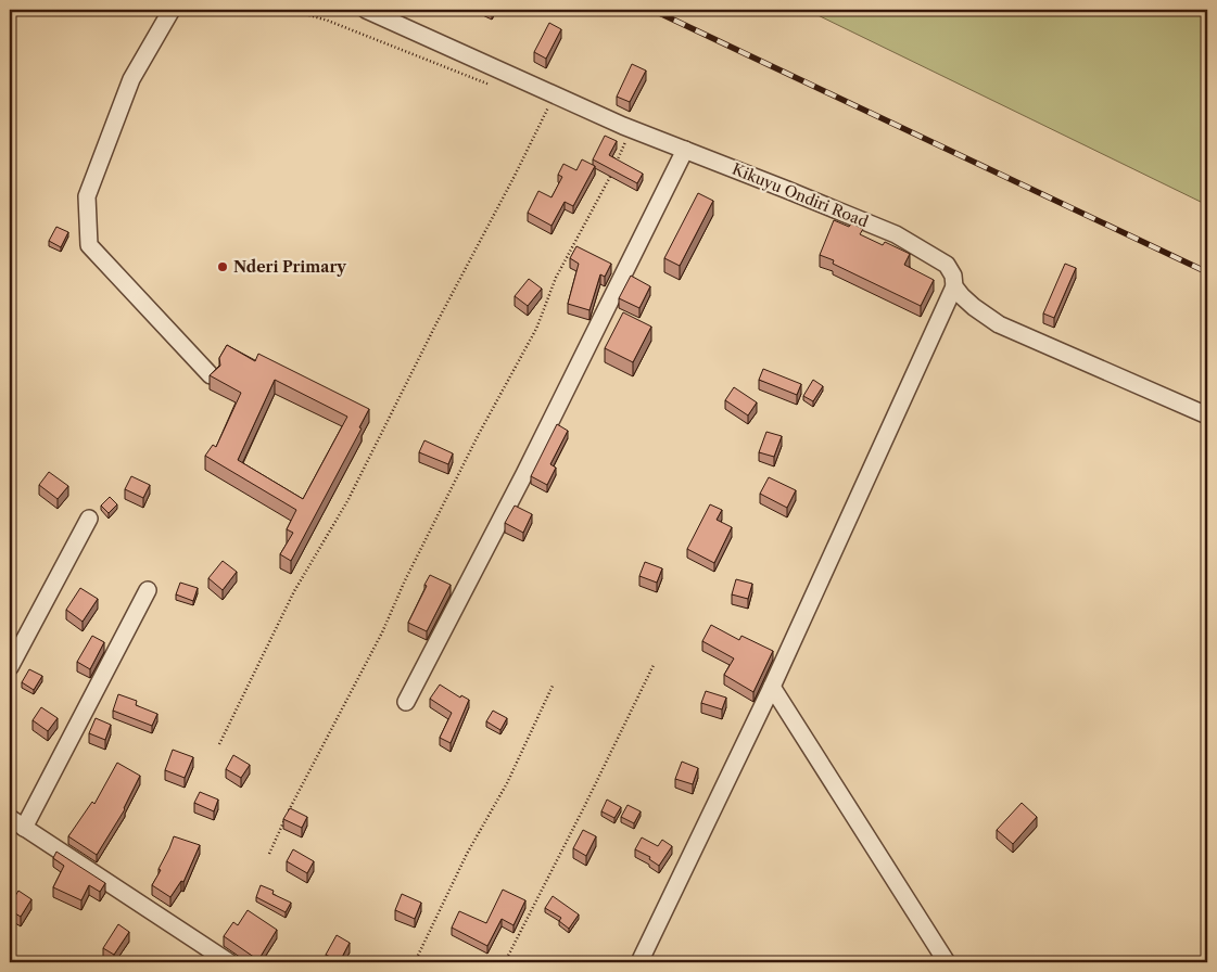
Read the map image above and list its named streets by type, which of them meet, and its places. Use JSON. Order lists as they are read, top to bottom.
{
  "streets": {
    "street": ["Kikuyu Ondiri Road"]
  },
  "places": ["Nderi Primary"]
}
